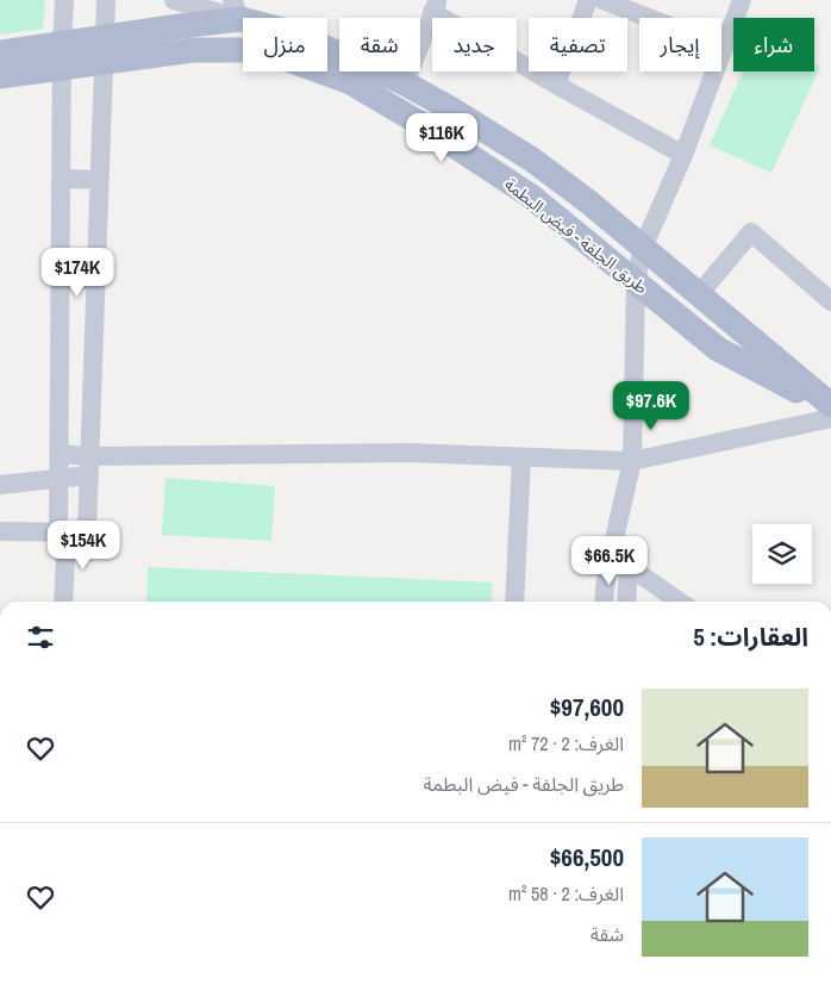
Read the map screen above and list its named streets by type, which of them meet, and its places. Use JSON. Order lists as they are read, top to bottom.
{
  "streets": {
    "main road": ["طريق الجلفة - فيض البطمة"]
  },
  "page": {
    "chip": [
      "شراء",
      "إيجار",
      "تصفية",
      "جديد",
      "شقة",
      "منزل"
    ],
    "price": [
      "$116K",
      "$174K",
      "$97.6K",
      "$154K",
      "$66.5K"
    ],
    "heading": "العقارات: 5",
    "list": [
      {
        "name": "$97,600",
        "note": "الغرف: 2 · 72 m² · طريق الجلفة - فيض البطمة"
      },
      {
        "name": "$66,500",
        "note": "الغرف: 2 · 58 m² · شقة"
      }
    ]
  }
}
